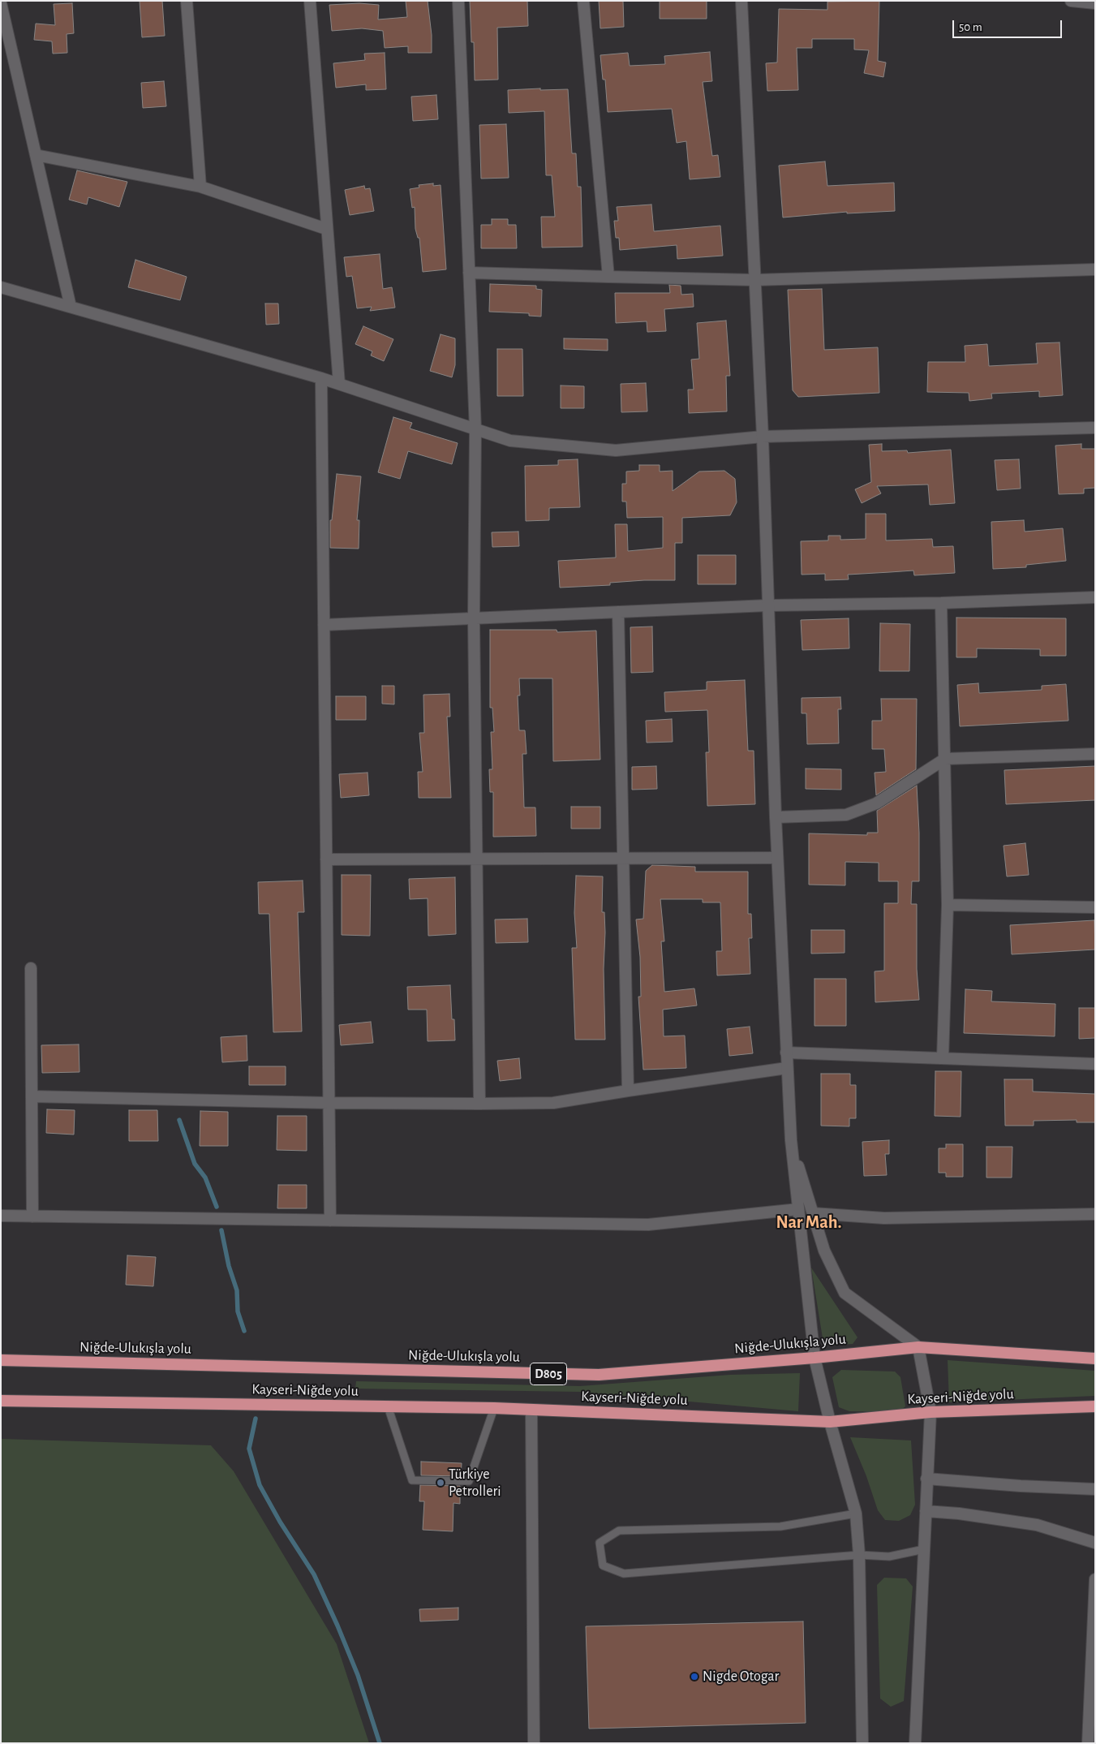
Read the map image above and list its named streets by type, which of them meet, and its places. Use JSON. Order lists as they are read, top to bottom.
{
  "streets": {
    "highway": ["Niğde-Ulukışla yolu", "D805", "Kayseri-Niğde yolu"]
  },
  "districts": ["Nar Mah."],
  "places": ["Türkiye Petrolleri", "Nigde Otogar"],
  "scale_bar": "50 m"
}
